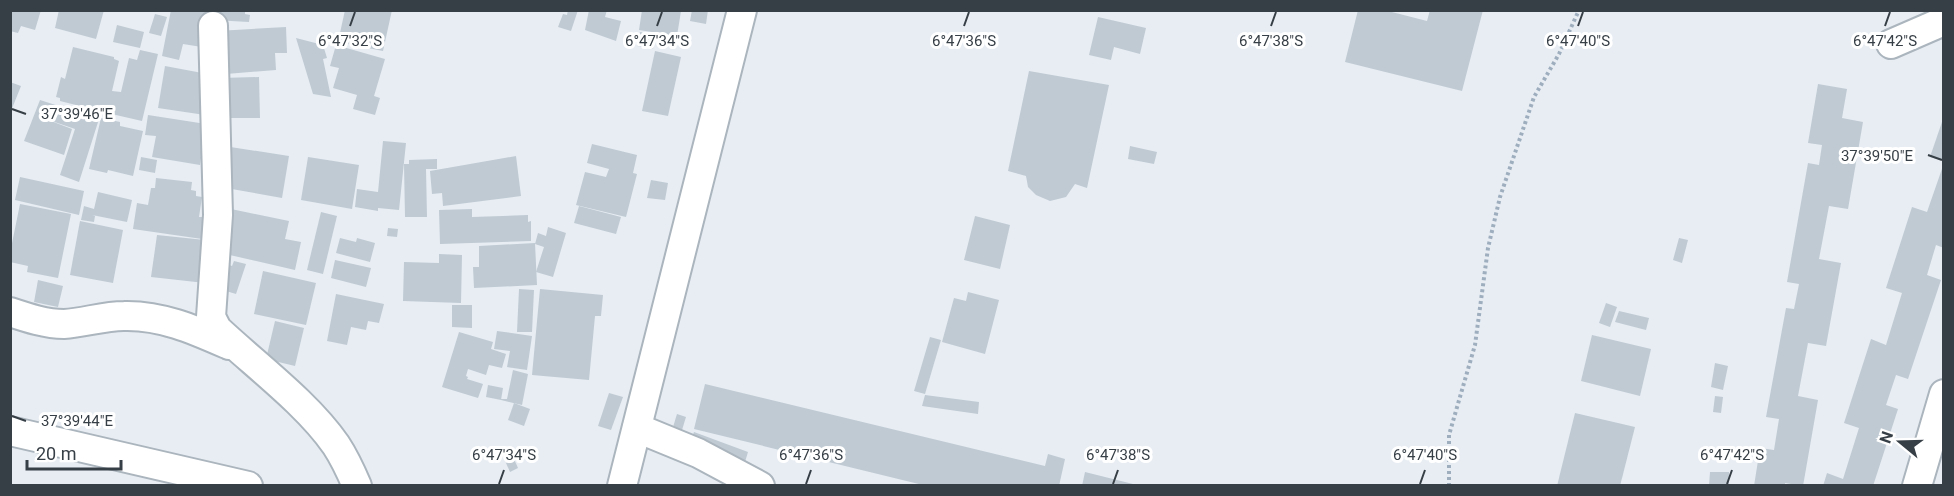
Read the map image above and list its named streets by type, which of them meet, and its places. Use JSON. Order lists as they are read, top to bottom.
{
  "scale_bar": "20 m",
  "north": "left",
  "coordinates": [
    "6°47'32\"S",
    "6°47'34\"S",
    "6°47'36\"S",
    "6°47'38\"S",
    "6°47'40\"S",
    "6°47'42\"S",
    "37°39'46\"E",
    "37°39'50\"E",
    "37°39'44\"E"
  ]
}
